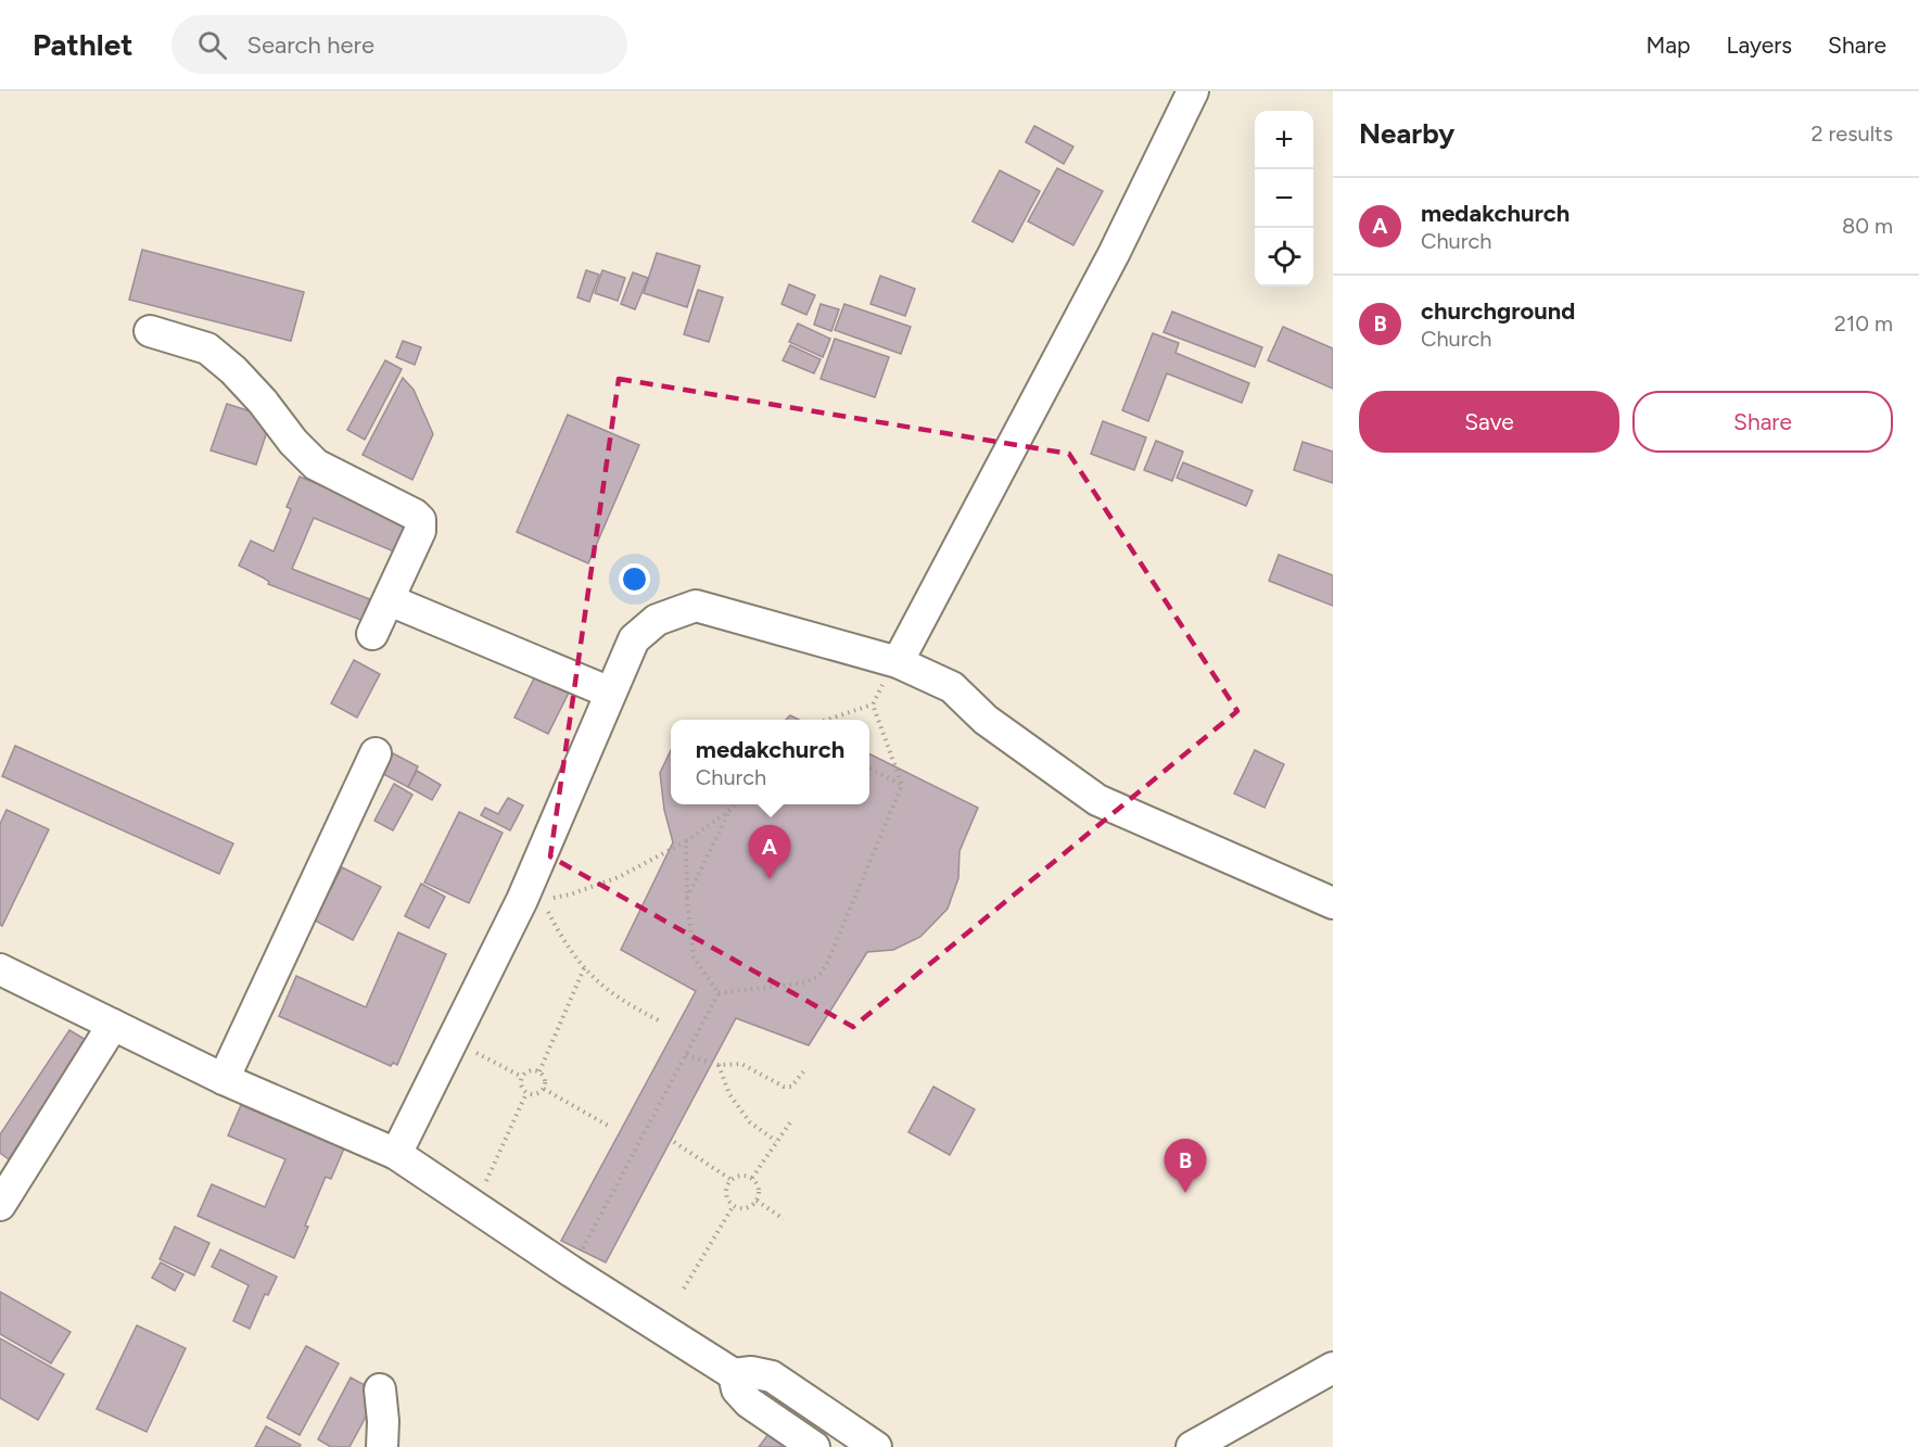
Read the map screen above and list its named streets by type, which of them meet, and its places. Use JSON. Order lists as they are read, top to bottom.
{
  "page": {
    "header": "Pathlet",
    "search": "Search here",
    "nav": ["Map", "Layers", "Share"],
    "heading": ["Nearby", "2 results"],
    "map_buttons": ["+", "−"],
    "list": [
      {
        "mark": "A",
        "name": "medakchurch",
        "note": "Church",
        "value": "80 m"
      },
      {
        "mark": "B",
        "name": "churchground",
        "note": "Church",
        "value": "210 m"
      }
    ],
    "buttons": ["Save", "Share"],
    "popup": ["medakchurch", "Church"],
    "pins": ["A", "B"]
  }
}
